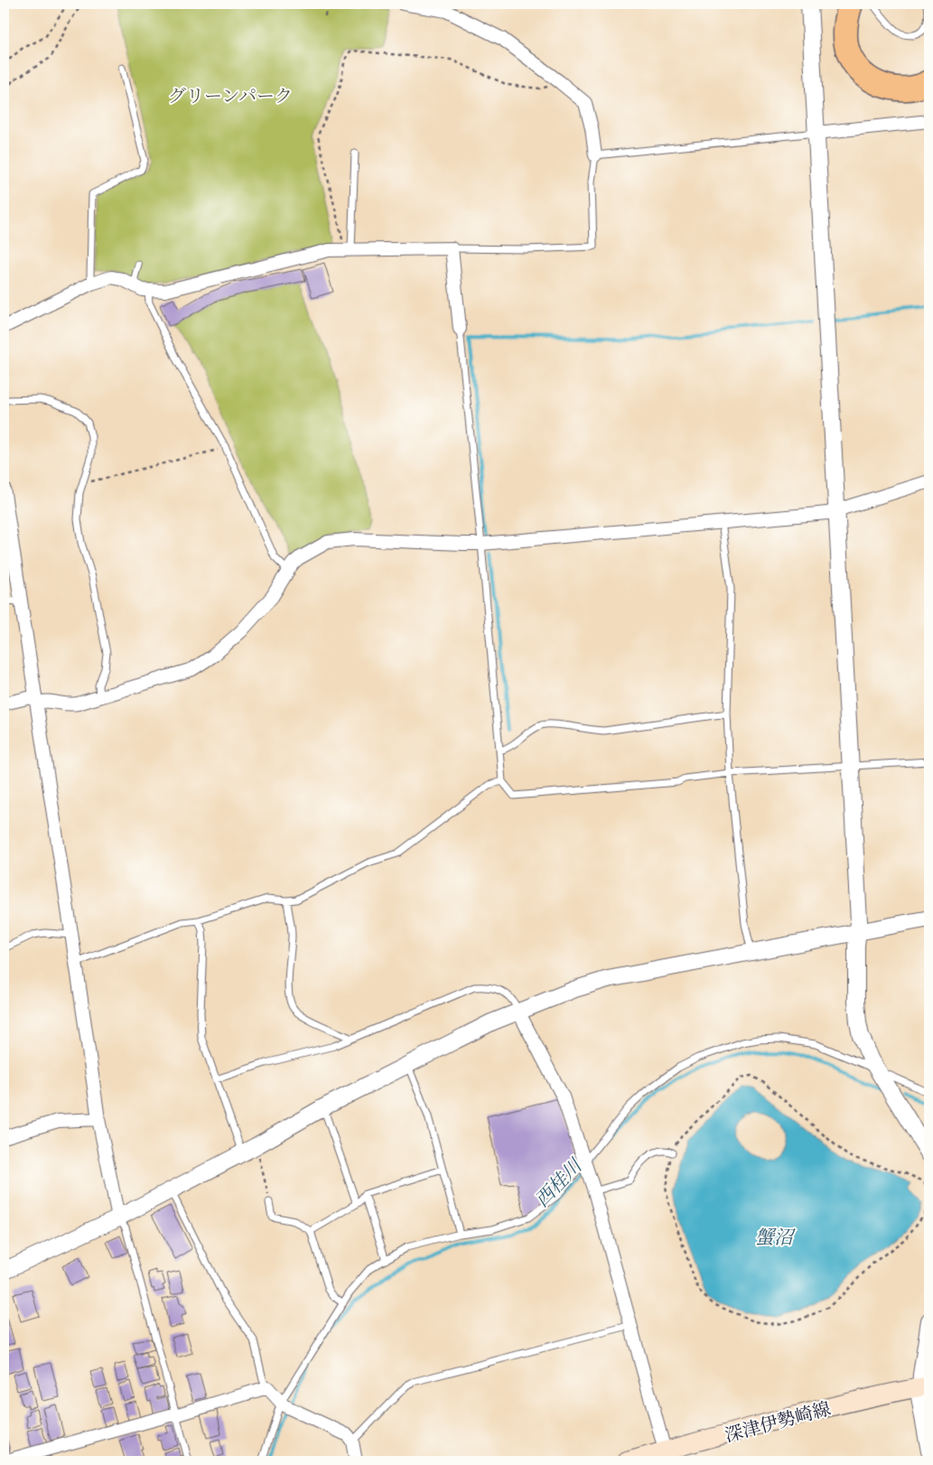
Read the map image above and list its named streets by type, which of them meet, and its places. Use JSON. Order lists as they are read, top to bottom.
{
  "streets": {
    "main road": ["深津伊勢崎線"]
  },
  "water": ["西桂川", "蟹沼"],
  "parks": ["グリーンパーク"]
}
